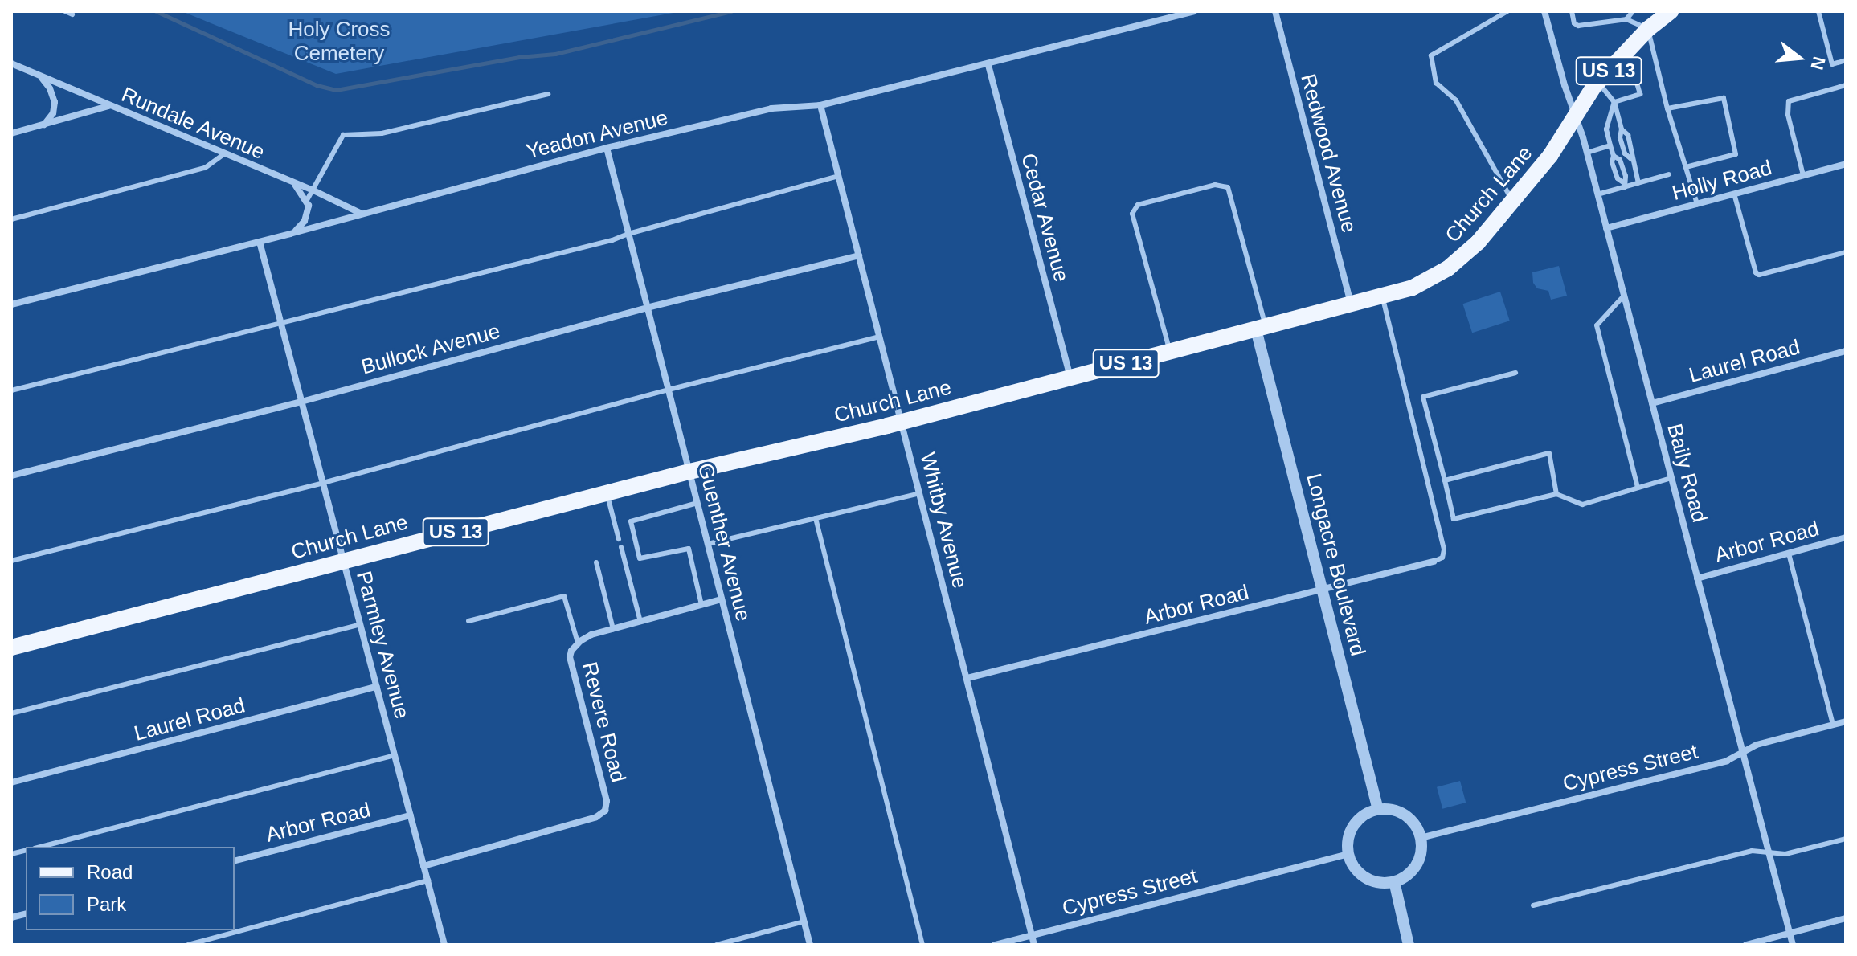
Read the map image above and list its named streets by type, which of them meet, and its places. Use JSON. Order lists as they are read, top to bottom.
{
  "streets": {
    "main road": ["US 13", "Church Lane"],
    "street": [
      "Rundale Avenue",
      "Yeadon Avenue",
      "Redwood Avenue",
      "Holly Road",
      "Cedar Avenue",
      "Bullock Avenue",
      "Laurel Road",
      "Baily Road",
      "Whitby Avenue",
      "Guenther Avenue",
      "Arbor Road",
      "Longacre Boulevard",
      "Parmley Avenue",
      "Revere Road",
      "Cypress Street"
    ]
  },
  "crossings": [
    ["Rundale Avenue", "Yeadon Avenue"],
    ["Yeadon Avenue", "Cedar Avenue"],
    ["Yeadon Avenue", "Whitby Avenue"],
    ["Yeadon Avenue", "Guenther Avenue"],
    ["Yeadon Avenue", "Parmley Avenue"],
    ["Redwood Avenue", "Church Lane"],
    ["Holly Road", "Baily Road"],
    ["Church Lane", "Cedar Avenue"],
    ["Church Lane", "Baily Road"],
    ["Church Lane", "Whitby Avenue"],
    ["Church Lane", "Guenther Avenue"],
    ["Church Lane", "Longacre Boulevard"],
    ["Church Lane", "Parmley Avenue"],
    ["Bullock Avenue", "Whitby Avenue"],
    ["Bullock Avenue", "Guenther Avenue"],
    ["Bullock Avenue", "Parmley Avenue"],
    ["Laurel Road", "Baily Road"],
    ["Laurel Road", "Parmley Avenue"],
    ["Baily Road", "Arbor Road"],
    ["Baily Road", "Cypress Street"],
    ["Whitby Avenue", "Arbor Road"],
    ["Whitby Avenue", "Cypress Street"],
    ["Guenther Avenue", "Revere Road"],
    ["Arbor Road", "Longacre Boulevard"],
    ["Arbor Road", "Parmley Avenue"],
    ["Longacre Boulevard", "Cypress Street"],
    ["Parmley Avenue", "Revere Road"]
  ],
  "parks": ["Holy Cross Cemetery"],
  "legend": ["Road", "Park"],
  "north": "right"
}
